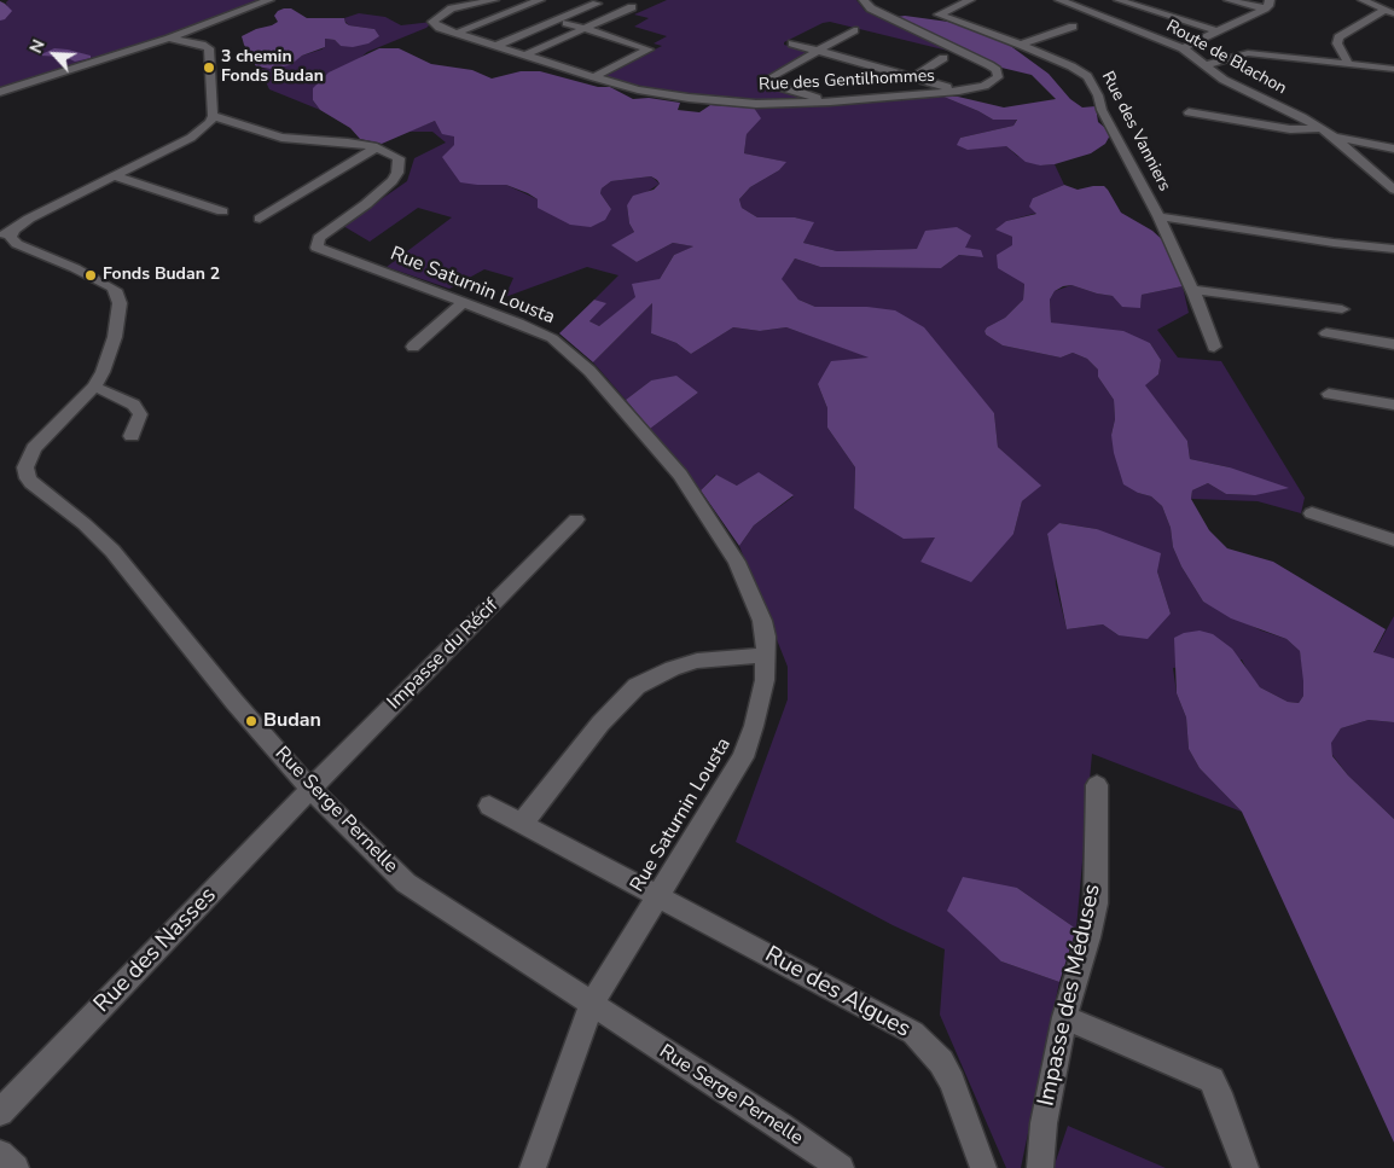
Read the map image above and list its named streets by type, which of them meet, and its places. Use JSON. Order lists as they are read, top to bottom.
{
  "streets": {
    "street": [
      "Route de Blachon",
      "Rue des Gentilhommes",
      "Rue des Vanniers",
      "Rue Saturnin Lousta",
      "Impasse du Récif",
      "Rue Serge Pernelle",
      "Rue des Nasses",
      "Rue des Algues",
      "Impasse des Méduses"
    ]
  },
  "crossings": [
    ["Rue Saturnin Lousta", "Rue Serge Pernelle"],
    ["Rue Saturnin Lousta", "Rue des Algues"],
    ["Impasse du Récif", "Rue Serge Pernelle"],
    ["Impasse du Récif", "Rue des Nasses"],
    ["Rue Serge Pernelle", "Rue des Nasses"]
  ],
  "places": ["3 chemin Fonds Budan", "Fonds Budan 2", "Budan"],
  "north": "top left"
}
